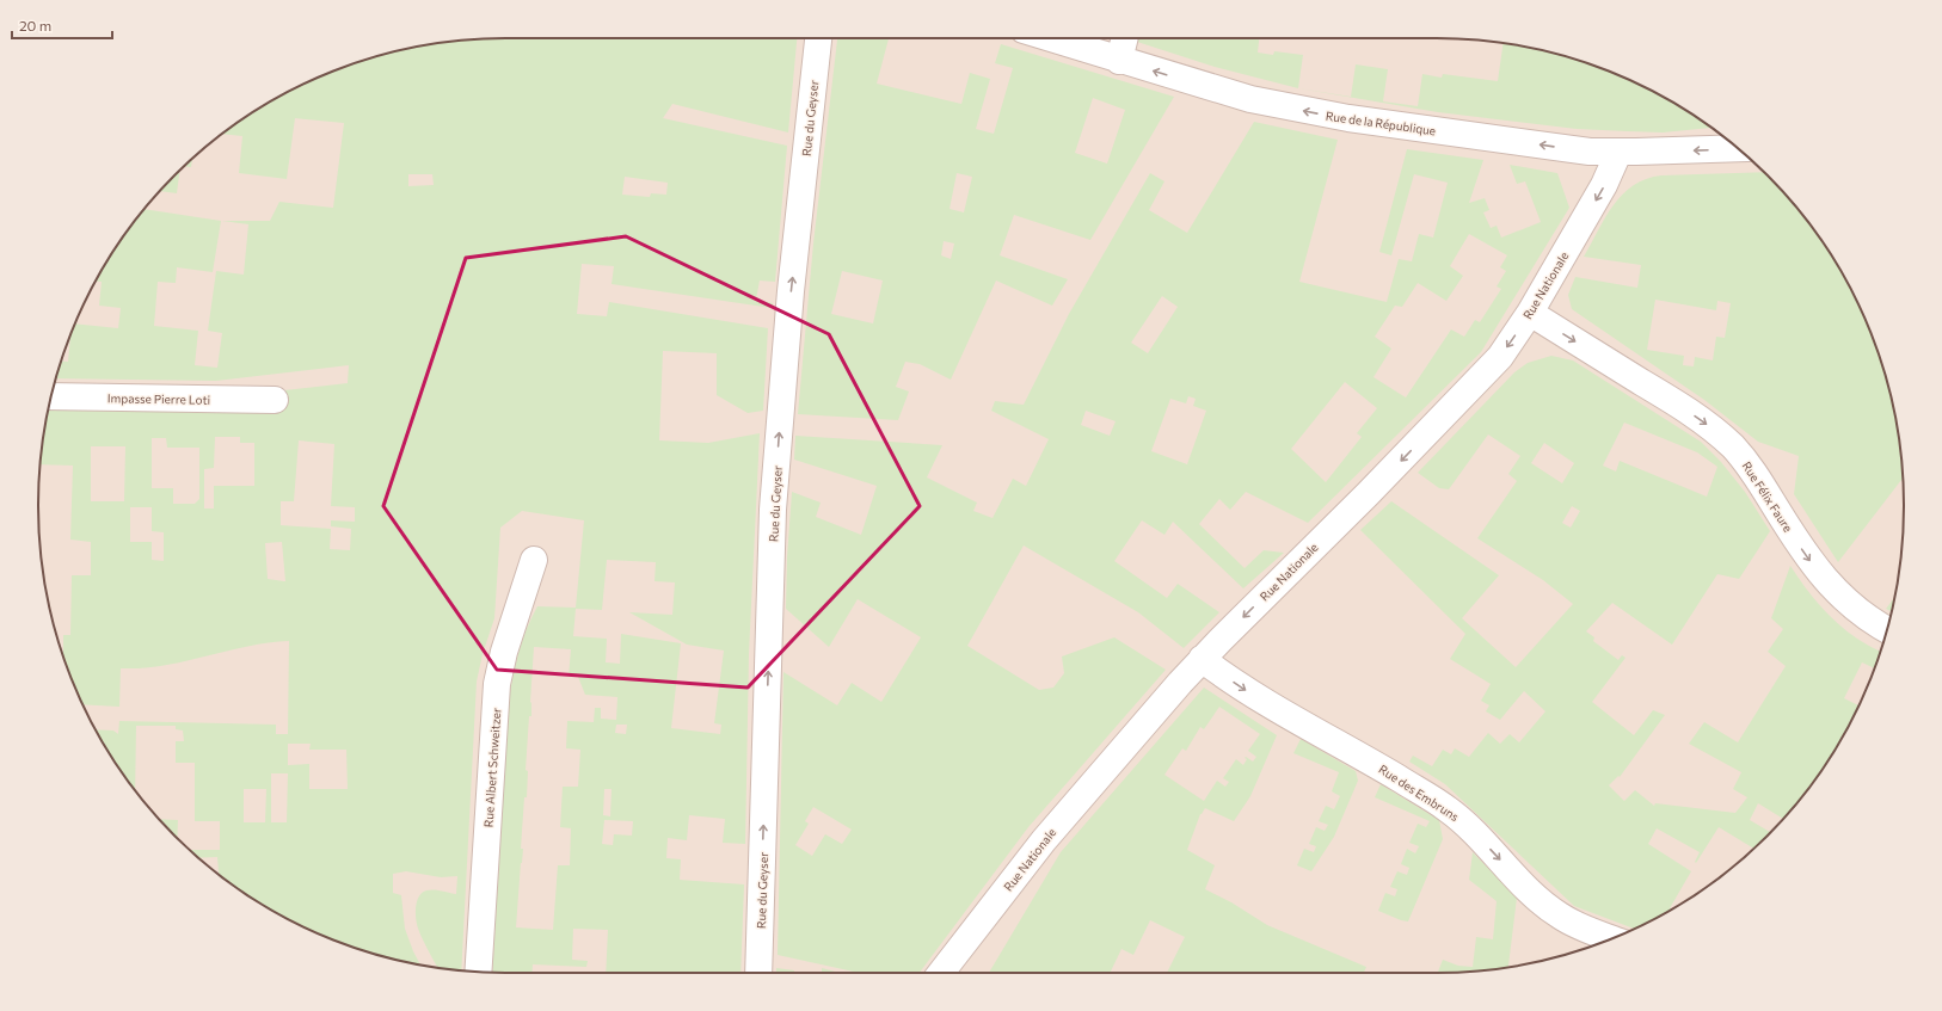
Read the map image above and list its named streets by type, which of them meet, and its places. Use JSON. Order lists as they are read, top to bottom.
{
  "streets": {
    "street": [
      "Rue du Geyser",
      "Rue de la République",
      "Rue Nationale",
      "Impasse Pierre Loti",
      "Rue Félix Faure",
      "Rue Albert Schweitzer",
      "Rue des Embruns"
    ]
  },
  "crossings": [
    ["Rue de la République", "Rue Nationale"],
    ["Rue Nationale", "Rue Félix Faure"],
    ["Rue Nationale", "Rue des Embruns"]
  ],
  "one_way": [
    "Rue du Geyser",
    "Rue de la République",
    "Rue Nationale",
    "Rue Félix Faure",
    "Rue des Embruns"
  ],
  "scale_bar": "20 m"
}
